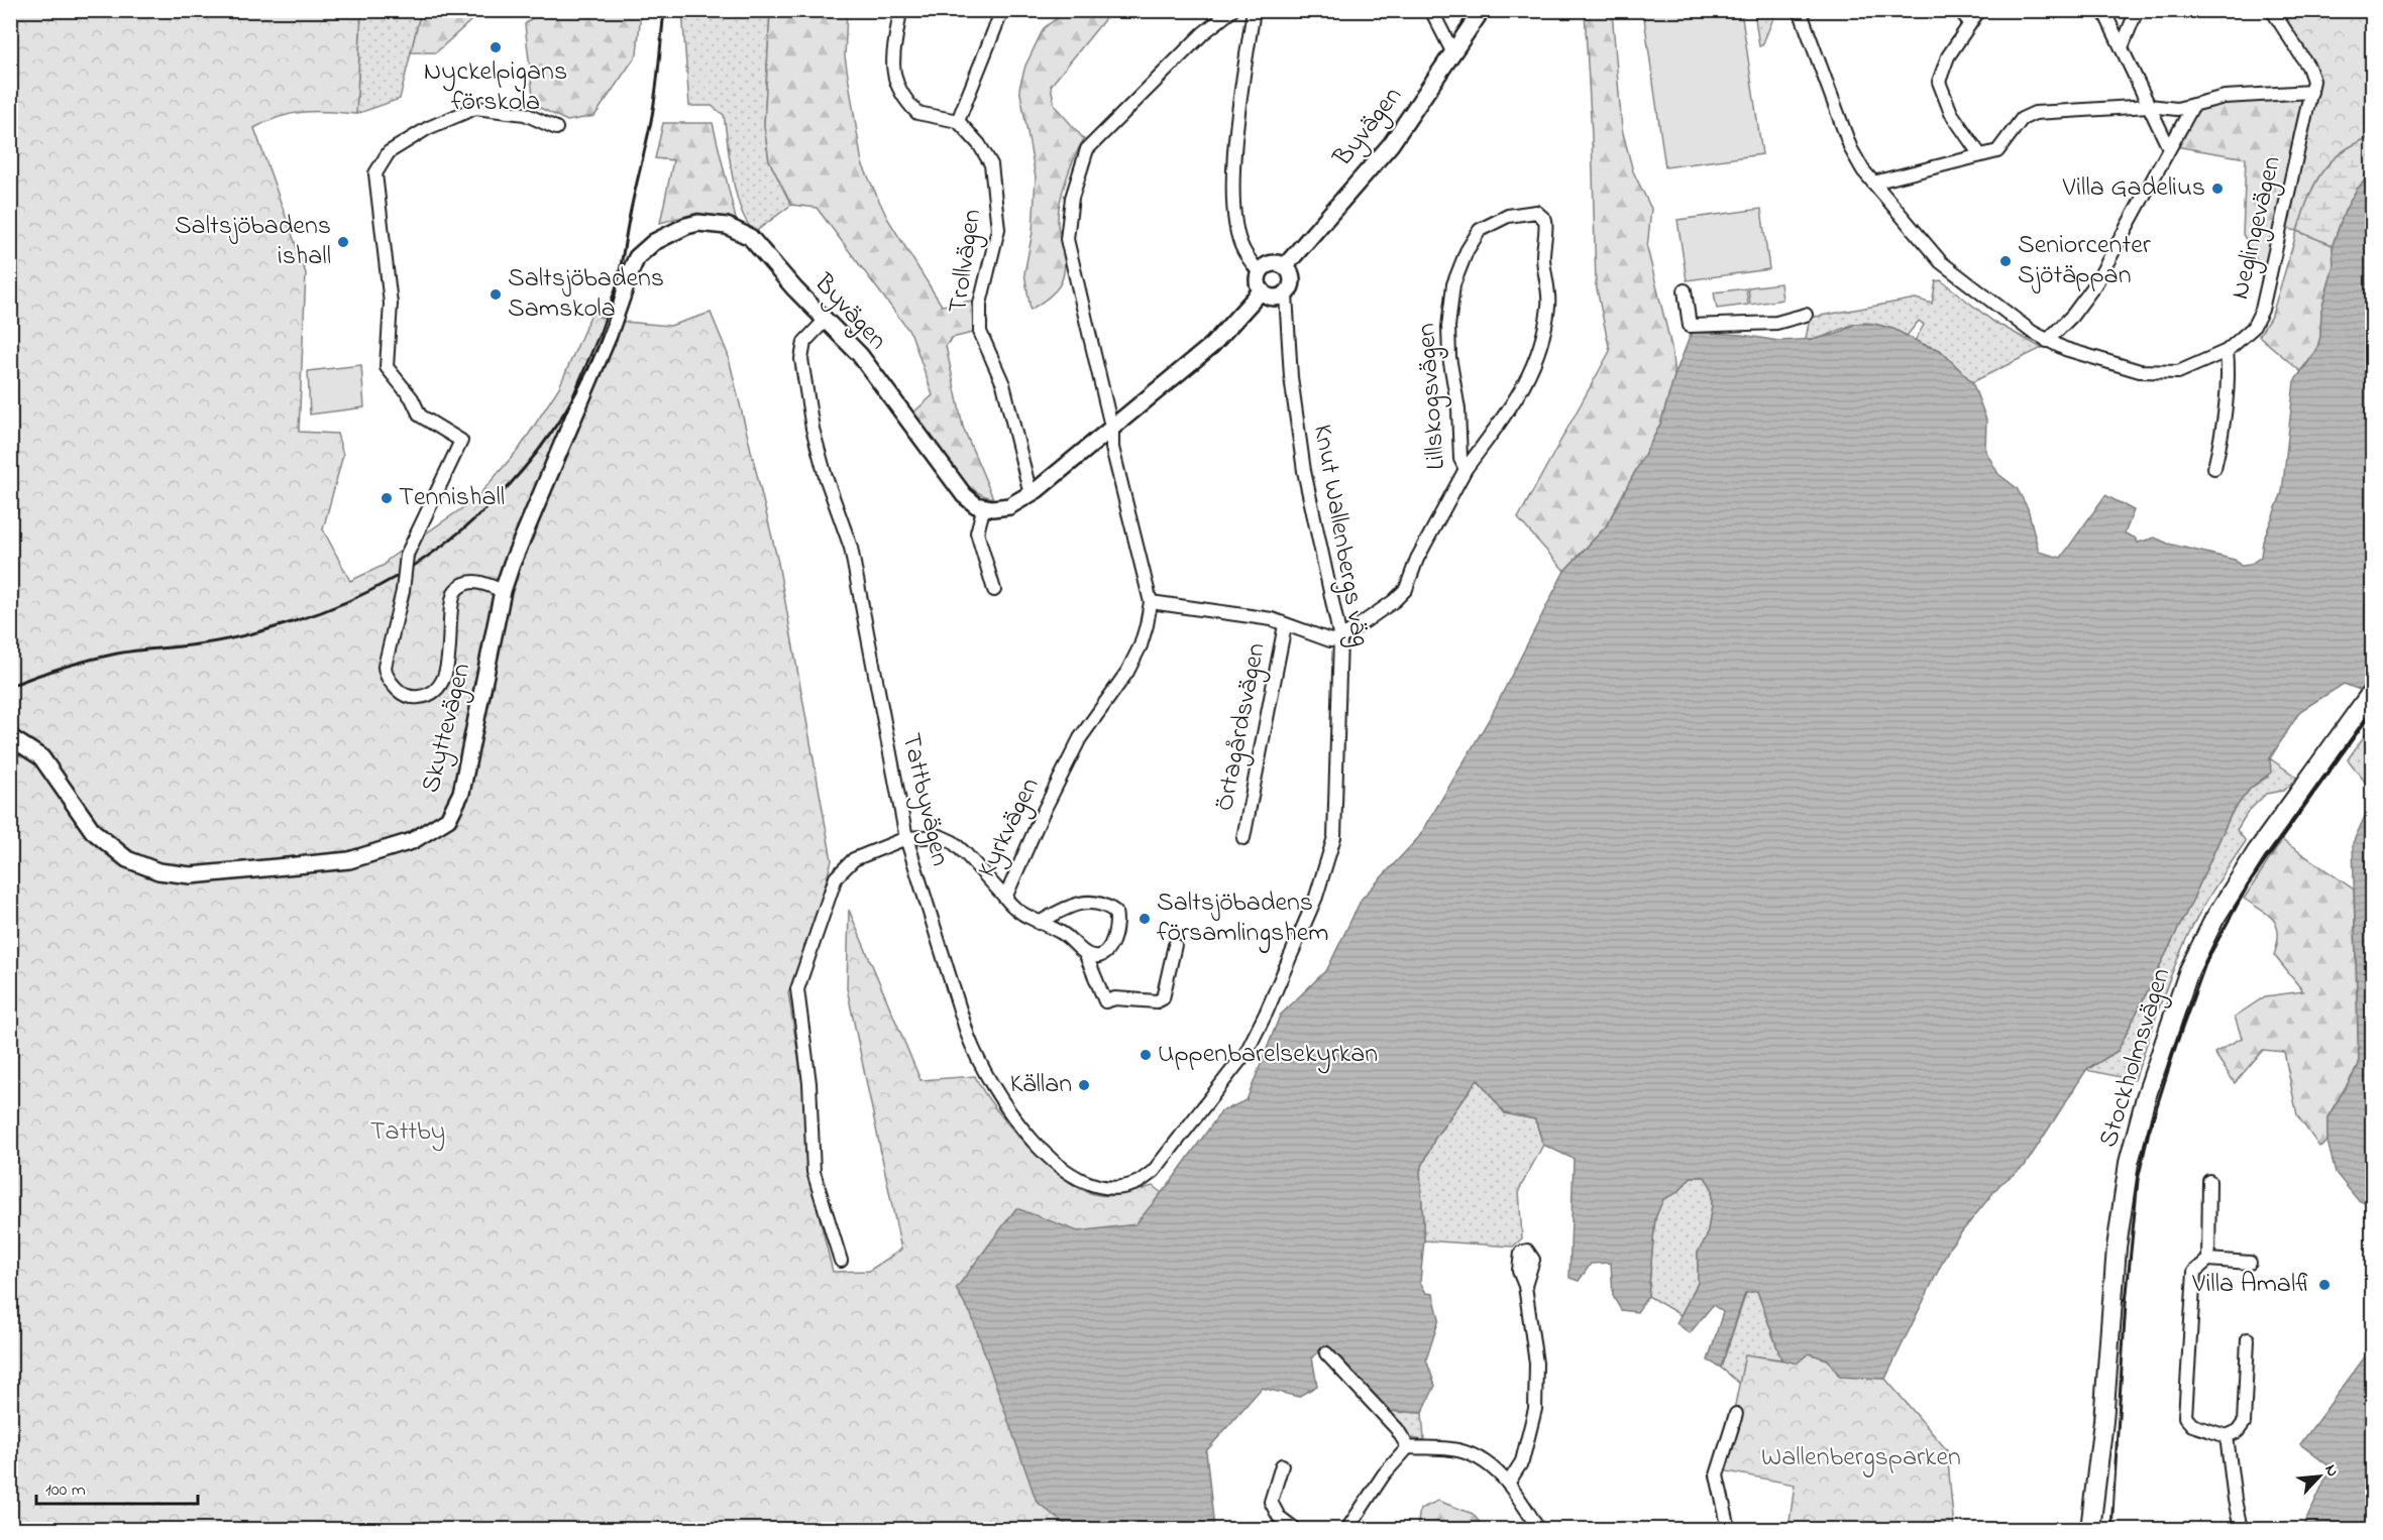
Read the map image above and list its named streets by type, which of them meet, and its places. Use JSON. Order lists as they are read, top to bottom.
{
  "streets": {
    "main road": ["Stockholmsvägen"],
    "street": [
      "Byvägen",
      "Neglingevägen",
      "Trollvägen",
      "Lillskogsvägen",
      "Knut Wallenbergs väg",
      "Örtagårdsvägen",
      "Skyttevägen",
      "Tattbyvägen",
      "Kyrkvägen"
    ]
  },
  "crossings": [
    ["Byvägen", "Knut Wallenbergs väg"],
    ["Byvägen", "Skyttevägen"],
    ["Byvägen", "Tattbyvägen"],
    ["Lillskogsvägen", "Knut Wallenbergs väg"],
    ["Knut Wallenbergs väg", "Tattbyvägen"],
    ["Tattbyvägen", "Kyrkvägen"]
  ],
  "parks": ["Tattby", "Wallenbergsparken"],
  "places": [
    "Nyckelpigans förskola",
    "Villa Gadelius",
    "Saltsjöbadens ishall",
    "Seniorcenter Sjötäppan",
    "Saltsjöbadens Samskola",
    "Tennishall",
    "Saltsjöbadens församlingshem",
    "Uppenbarelsekyrkan",
    "Källan",
    "Villa Amalfi"
  ],
  "scale_bar": "100 m",
  "north": "top right"
}
